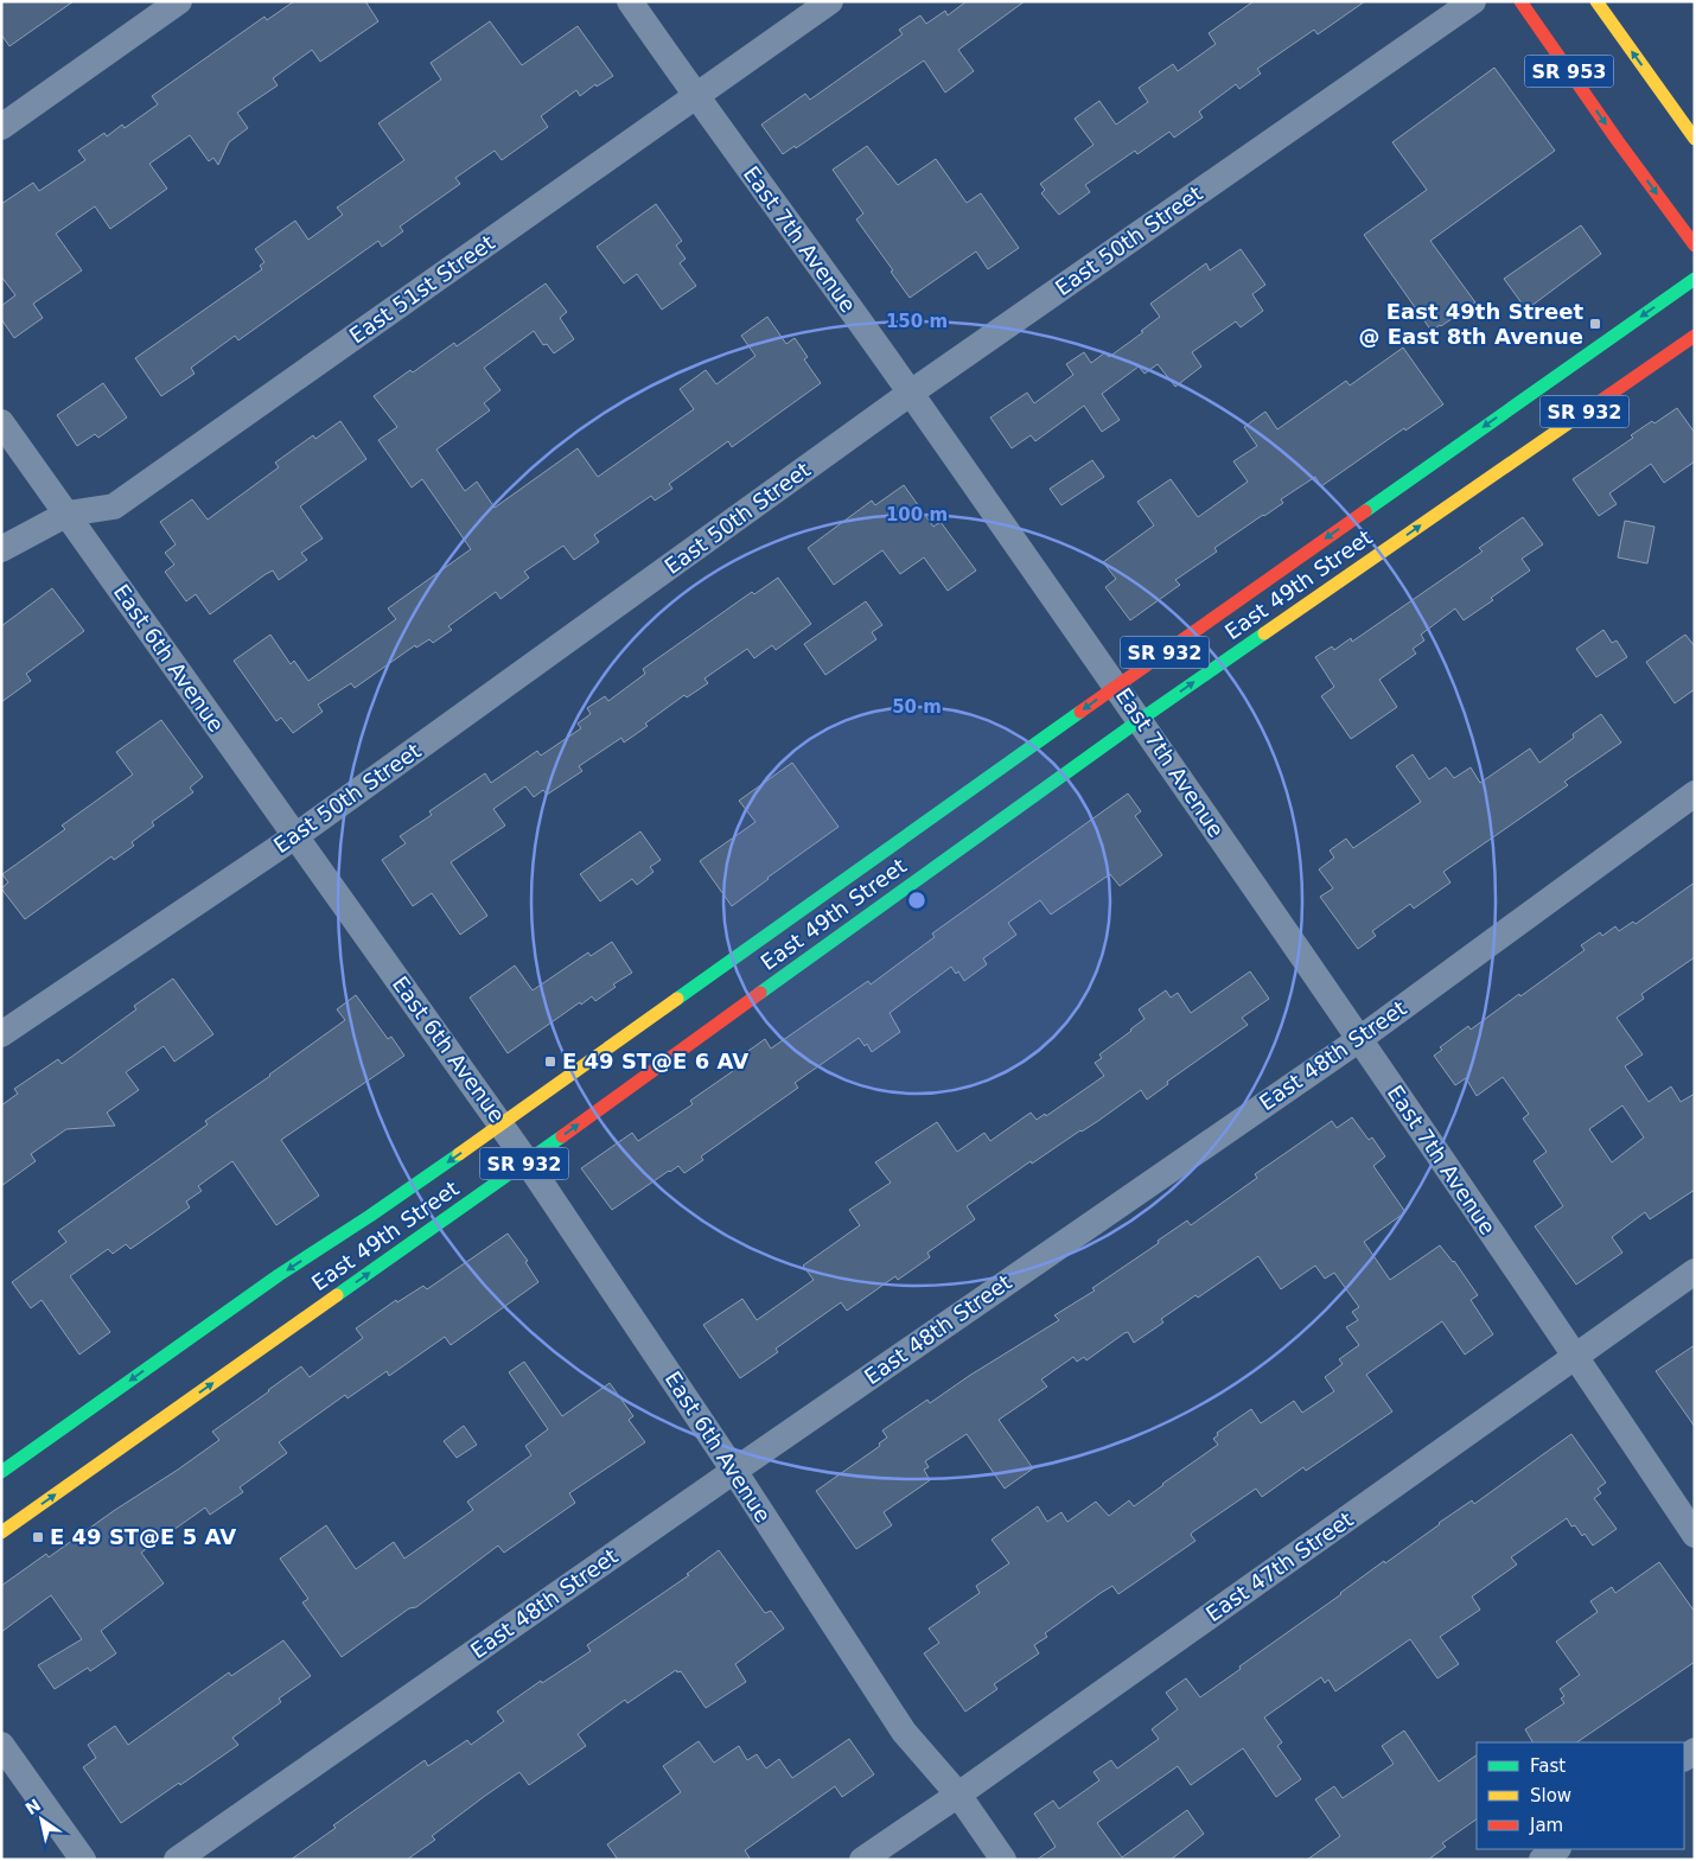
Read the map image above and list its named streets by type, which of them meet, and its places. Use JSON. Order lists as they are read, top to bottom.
{
  "streets": {
    "main road": ["SR 953", "SR 932", "East 49th Street"],
    "street": [
      "East 7th Avenue",
      "East 50th Street",
      "East 51st Street",
      "East 6th Avenue",
      "East 48th Street",
      "East 47th Street"
    ]
  },
  "crossings": [
    ["East 7th Avenue", "East 50th Street"],
    ["East 7th Avenue", "East 51st Street"],
    ["East 7th Avenue", "East 49th Street"],
    ["East 7th Avenue", "East 48th Street"],
    ["East 7th Avenue", "East 47th Street"],
    ["East 50th Street", "East 6th Avenue"],
    ["East 51st Street", "East 6th Avenue"],
    ["East 49th Street", "East 6th Avenue"],
    ["East 6th Avenue", "East 48th Street"],
    ["East 6th Avenue", "East 47th Street"]
  ],
  "places": {
    "transit": ["East 49th Street @ East 8th Avenue", "E 49 ST@E 6 AV", "E 49 ST@E 5 AV"]
  },
  "legend": ["Fast", "Slow", "Jam"],
  "north": "top left",
  "rings": ["150 m", "100 m", "50 m"]
}
